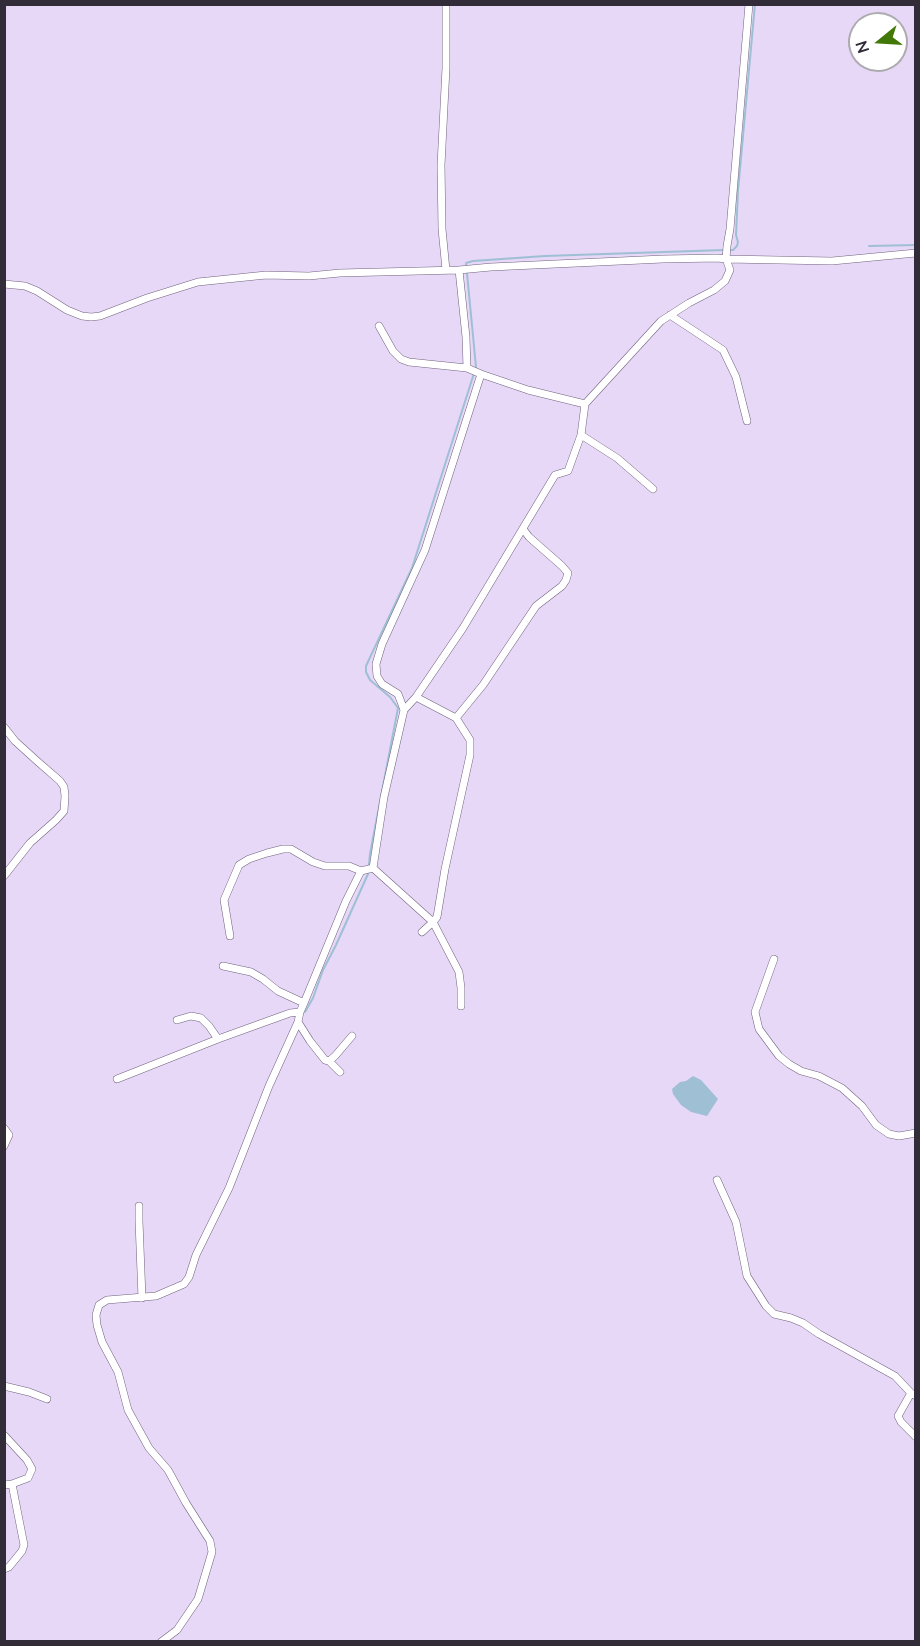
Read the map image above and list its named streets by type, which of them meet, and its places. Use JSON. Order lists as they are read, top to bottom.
{
  "north": "left"
}
